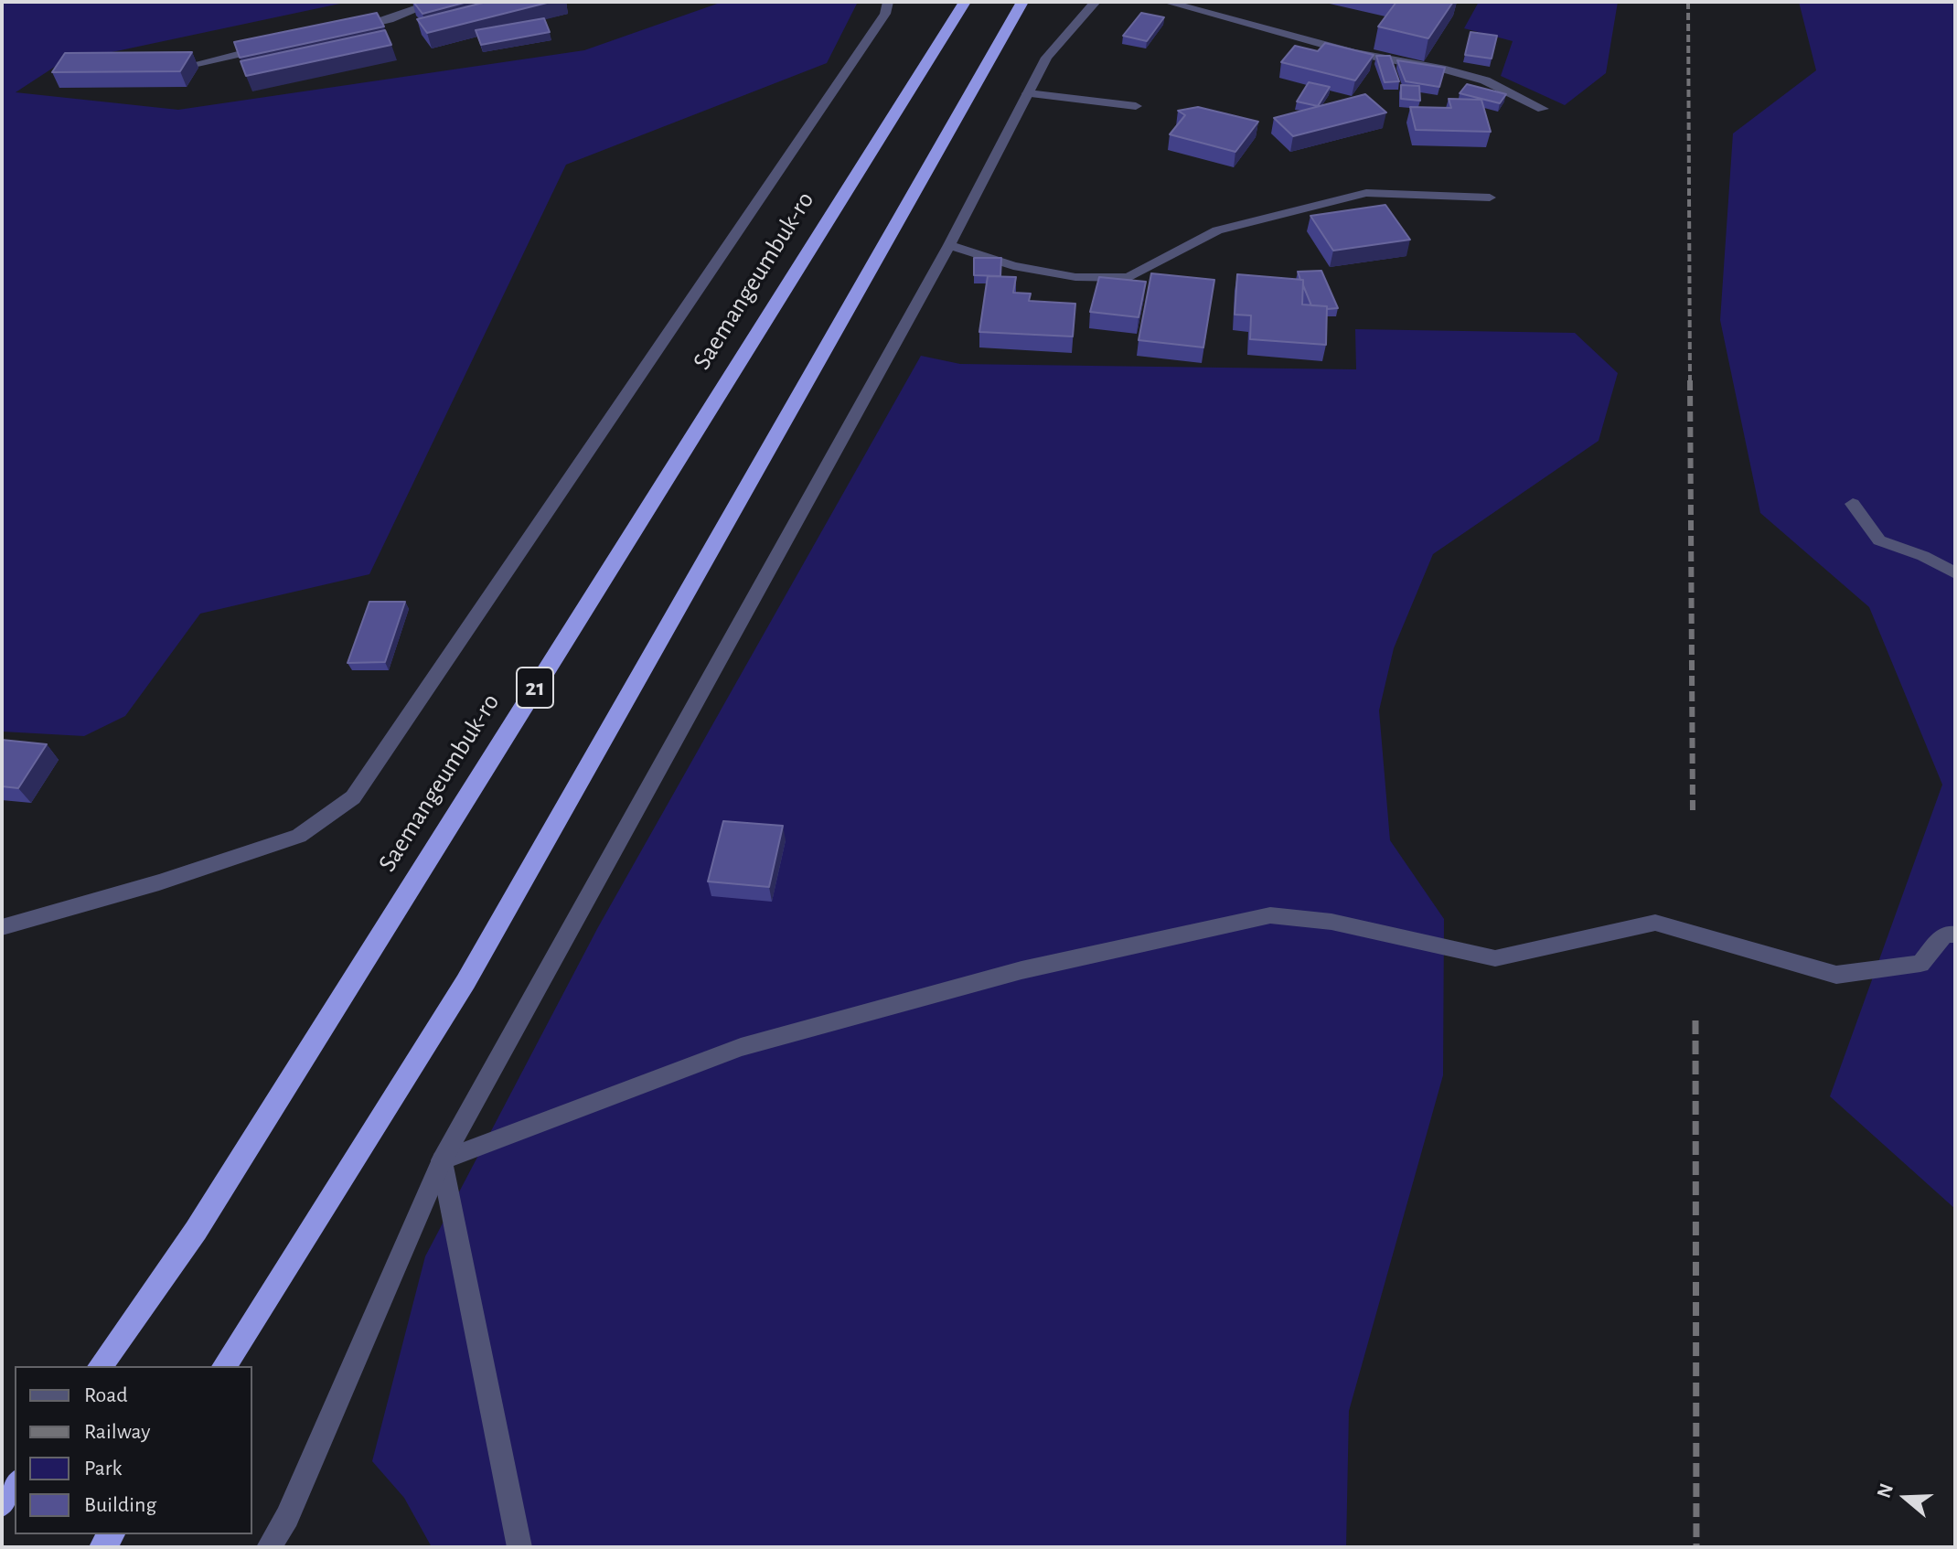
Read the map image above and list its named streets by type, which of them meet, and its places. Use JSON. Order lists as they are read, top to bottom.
{
  "streets": {
    "highway": ["Saemangeumbuk-ro", "21"]
  },
  "legend": [
    "Road",
    "Railway",
    "Park",
    "Building"
  ],
  "north": "left"
}
